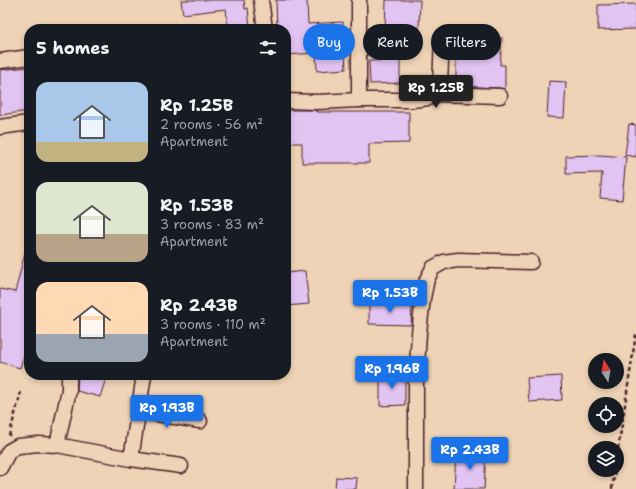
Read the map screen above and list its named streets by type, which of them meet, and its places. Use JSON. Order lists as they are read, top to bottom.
{
  "north": "top",
  "page": {
    "chip": ["Buy", "Rent", "Filters"],
    "heading": "5 homes",
    "list": [
      {
        "name": "Rp 1.25B",
        "note": "2 rooms · 56 m² · Apartment"
      },
      {
        "name": "Rp 1.53B",
        "note": "3 rooms · 83 m² · Apartment"
      },
      {
        "name": "Rp 2.43B",
        "note": "3 rooms · 110 m² · Apartment"
      }
    ],
    "price": [
      "Rp 1.25B",
      "Rp 1.53B",
      "Rp 1.96B",
      "Rp 1.93B",
      "Rp 2.43B"
    ]
  }
}
